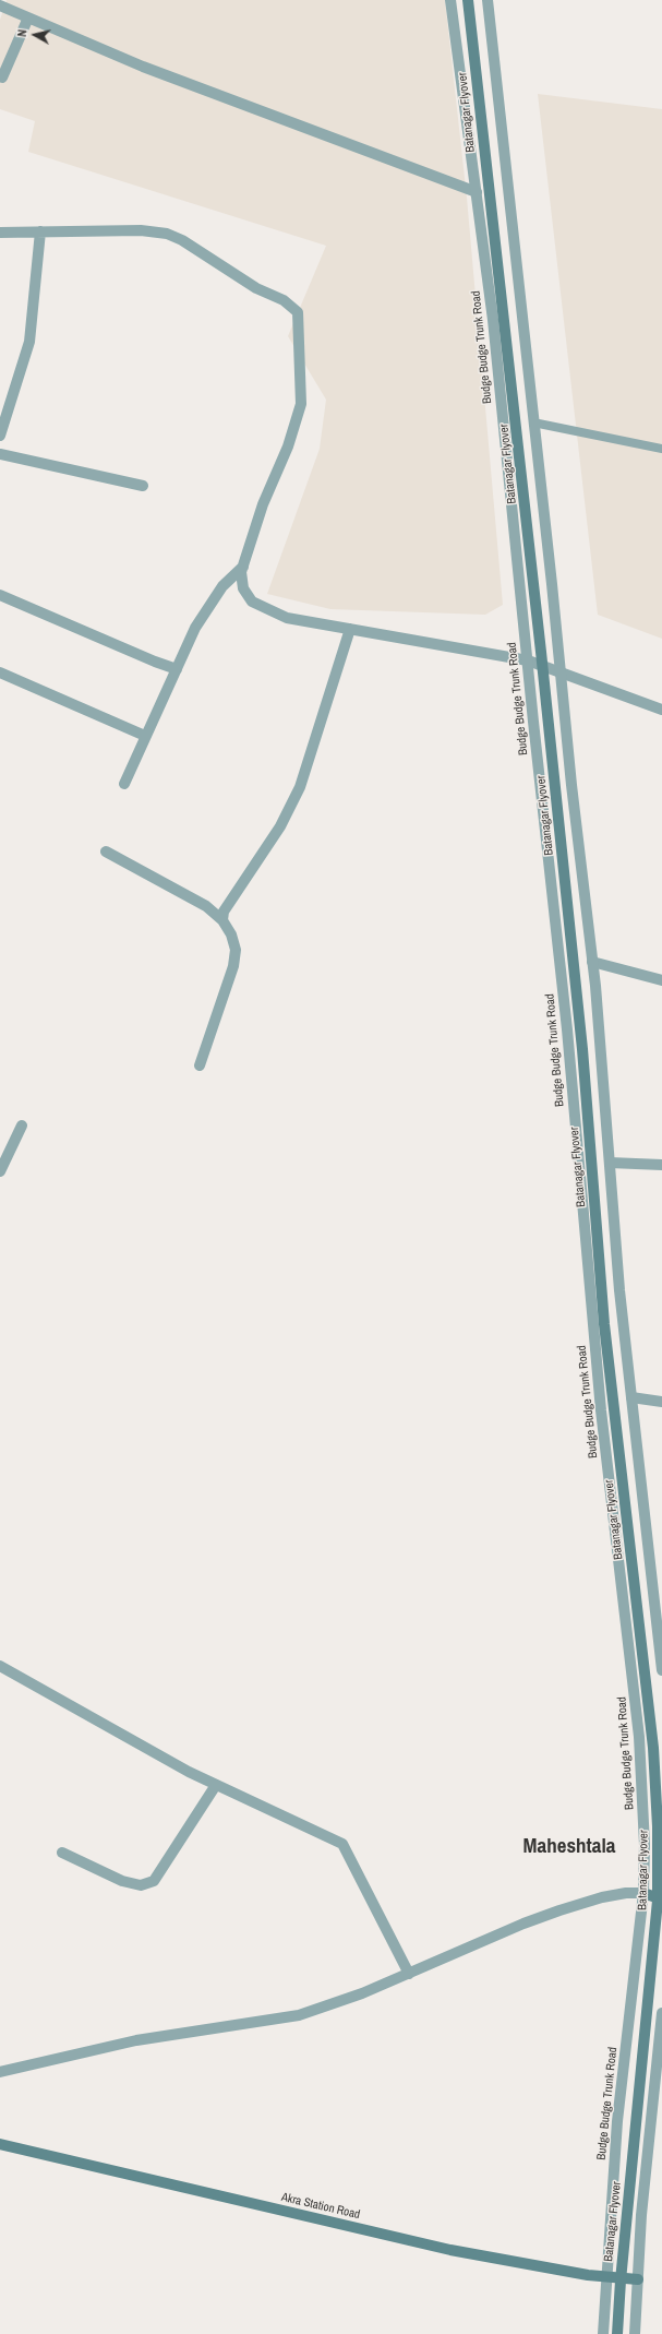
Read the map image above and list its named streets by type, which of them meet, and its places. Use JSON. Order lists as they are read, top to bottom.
{
  "streets": {
    "main road": ["Batanagar Flyover", "Akra Station Road"],
    "street": ["Budge Budge Trunk Road"]
  },
  "crossings": [
    ["Budge Budge Trunk Road", "Akra Station Road"]
  ],
  "districts": ["Maheshtala"],
  "north": "left"
}
